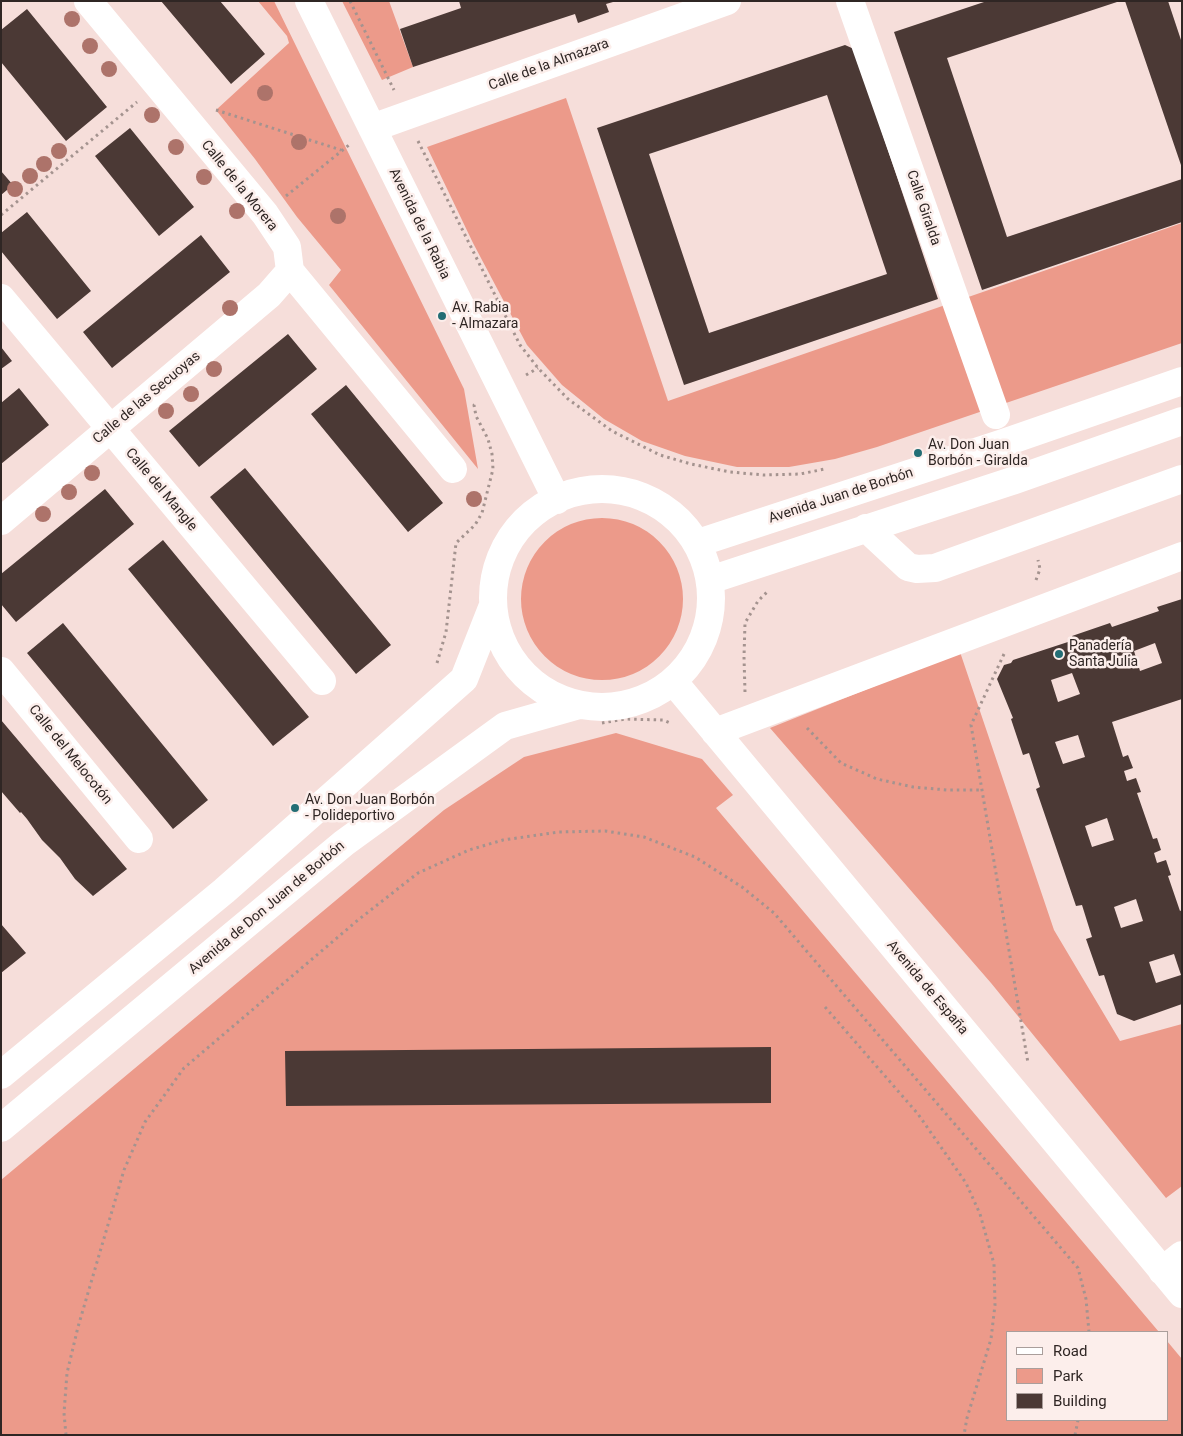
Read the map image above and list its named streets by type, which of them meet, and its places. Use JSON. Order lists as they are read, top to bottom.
{
  "streets": {
    "street": [
      "Calle de la Almazara",
      "Calle de la Morera",
      "Calle Giralda",
      "Avenida de la Rabia",
      "Calle de las Secuoyas",
      "Calle del Mangle",
      "Avenida Juan de Borbón",
      "Calle del Melocotón",
      "Avenida de Don Juan de Borbón",
      "Avenida de España"
    ]
  },
  "crossings": [
    ["Calle de la Almazara", "Avenida de la Rabia"],
    ["Calle de la Morera", "Calle de las Secuoyas"],
    ["Calle de las Secuoyas", "Calle del Mangle"]
  ],
  "places": [
    "Av. Rabia - Almazara",
    "Av. Don Juan Borbón - Giralda",
    "Panadería Santa Julia",
    "Av. Don Juan Borbón - Polideportivo"
  ],
  "legend": ["Road", "Park", "Building"]
}
